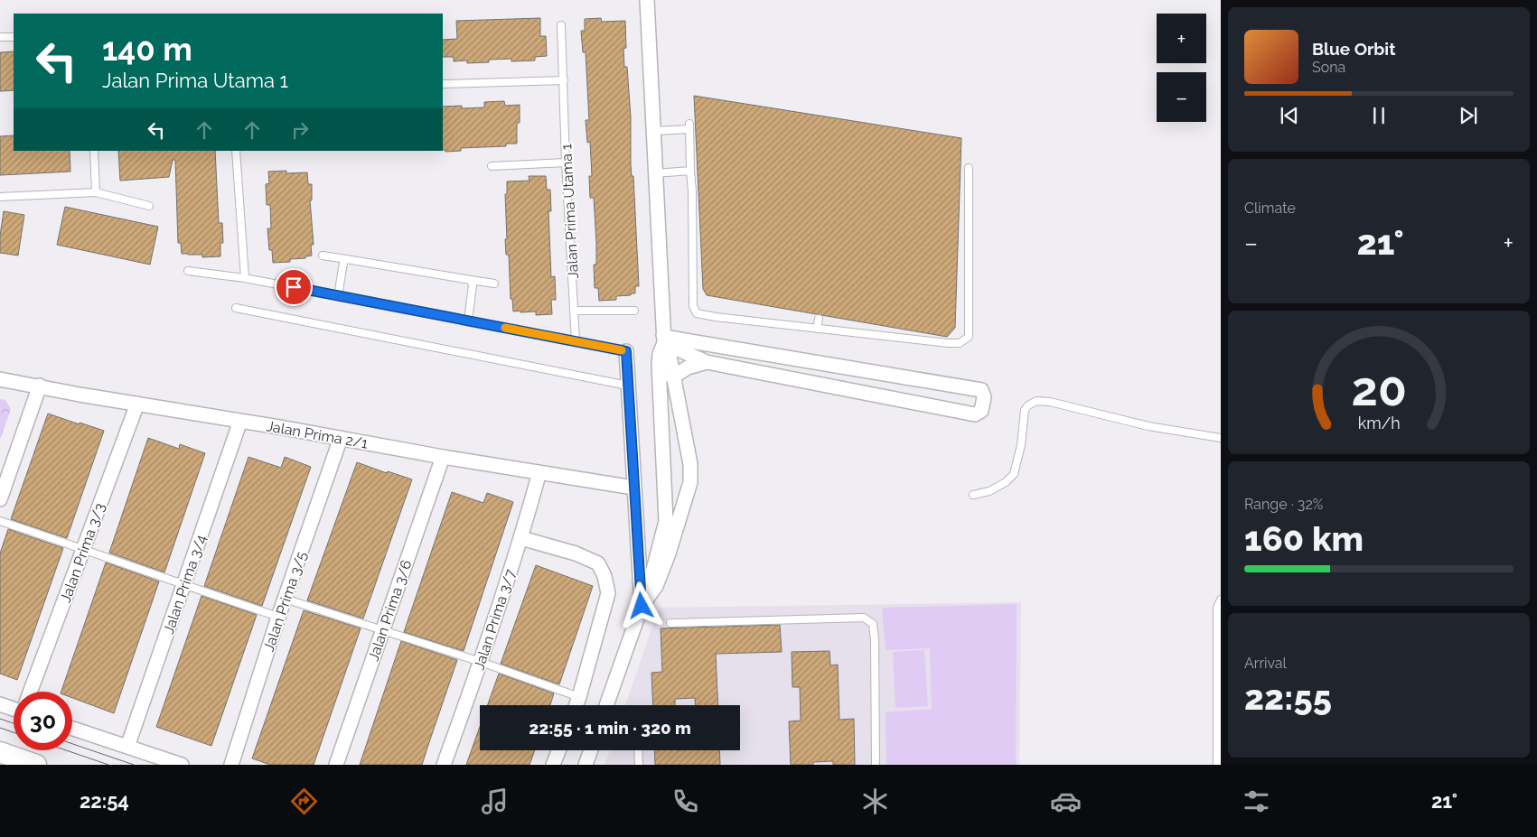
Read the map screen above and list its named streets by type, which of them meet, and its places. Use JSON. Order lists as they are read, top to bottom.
{
  "streets": {
    "street": [
      "Jalan Prima 2/1",
      "Jalan Prima 3/3",
      "Jalan Prima 3/4",
      "Jalan Prima 3/5",
      "Jalan Prima 3/6",
      "Jalan Prima 3/7"
    ],
    "lane": ["Jalan Prima Utama 1"]
  },
  "crossings": [
    ["Jalan Prima 2/1", "Jalan Prima 3/3"],
    ["Jalan Prima 2/1", "Jalan Prima 3/4"],
    ["Jalan Prima 2/1", "Jalan Prima 3/5"],
    ["Jalan Prima 2/1", "Jalan Prima 3/6"],
    ["Jalan Prima 2/1", "Jalan Prima 3/7"]
  ],
  "page": {
    "map_buttons": ["+", "−"],
    "turn": ["140 m", "Jalan Prima Utama 1"],
    "song": ["Blue Orbit", "Sona"],
    "tile": [
      "Climate",
      ["Range · 32%", "160 km"],
      ["Arrival", "22:55"]
    ],
    "heat": ["−", "21°", "+"],
    "limit": "30",
    "trip": "22:55 · 1 min · 320 m",
    "tabs": ["22:54", "21°"],
    "gauge": ["20", "km/h"]
  }
}
